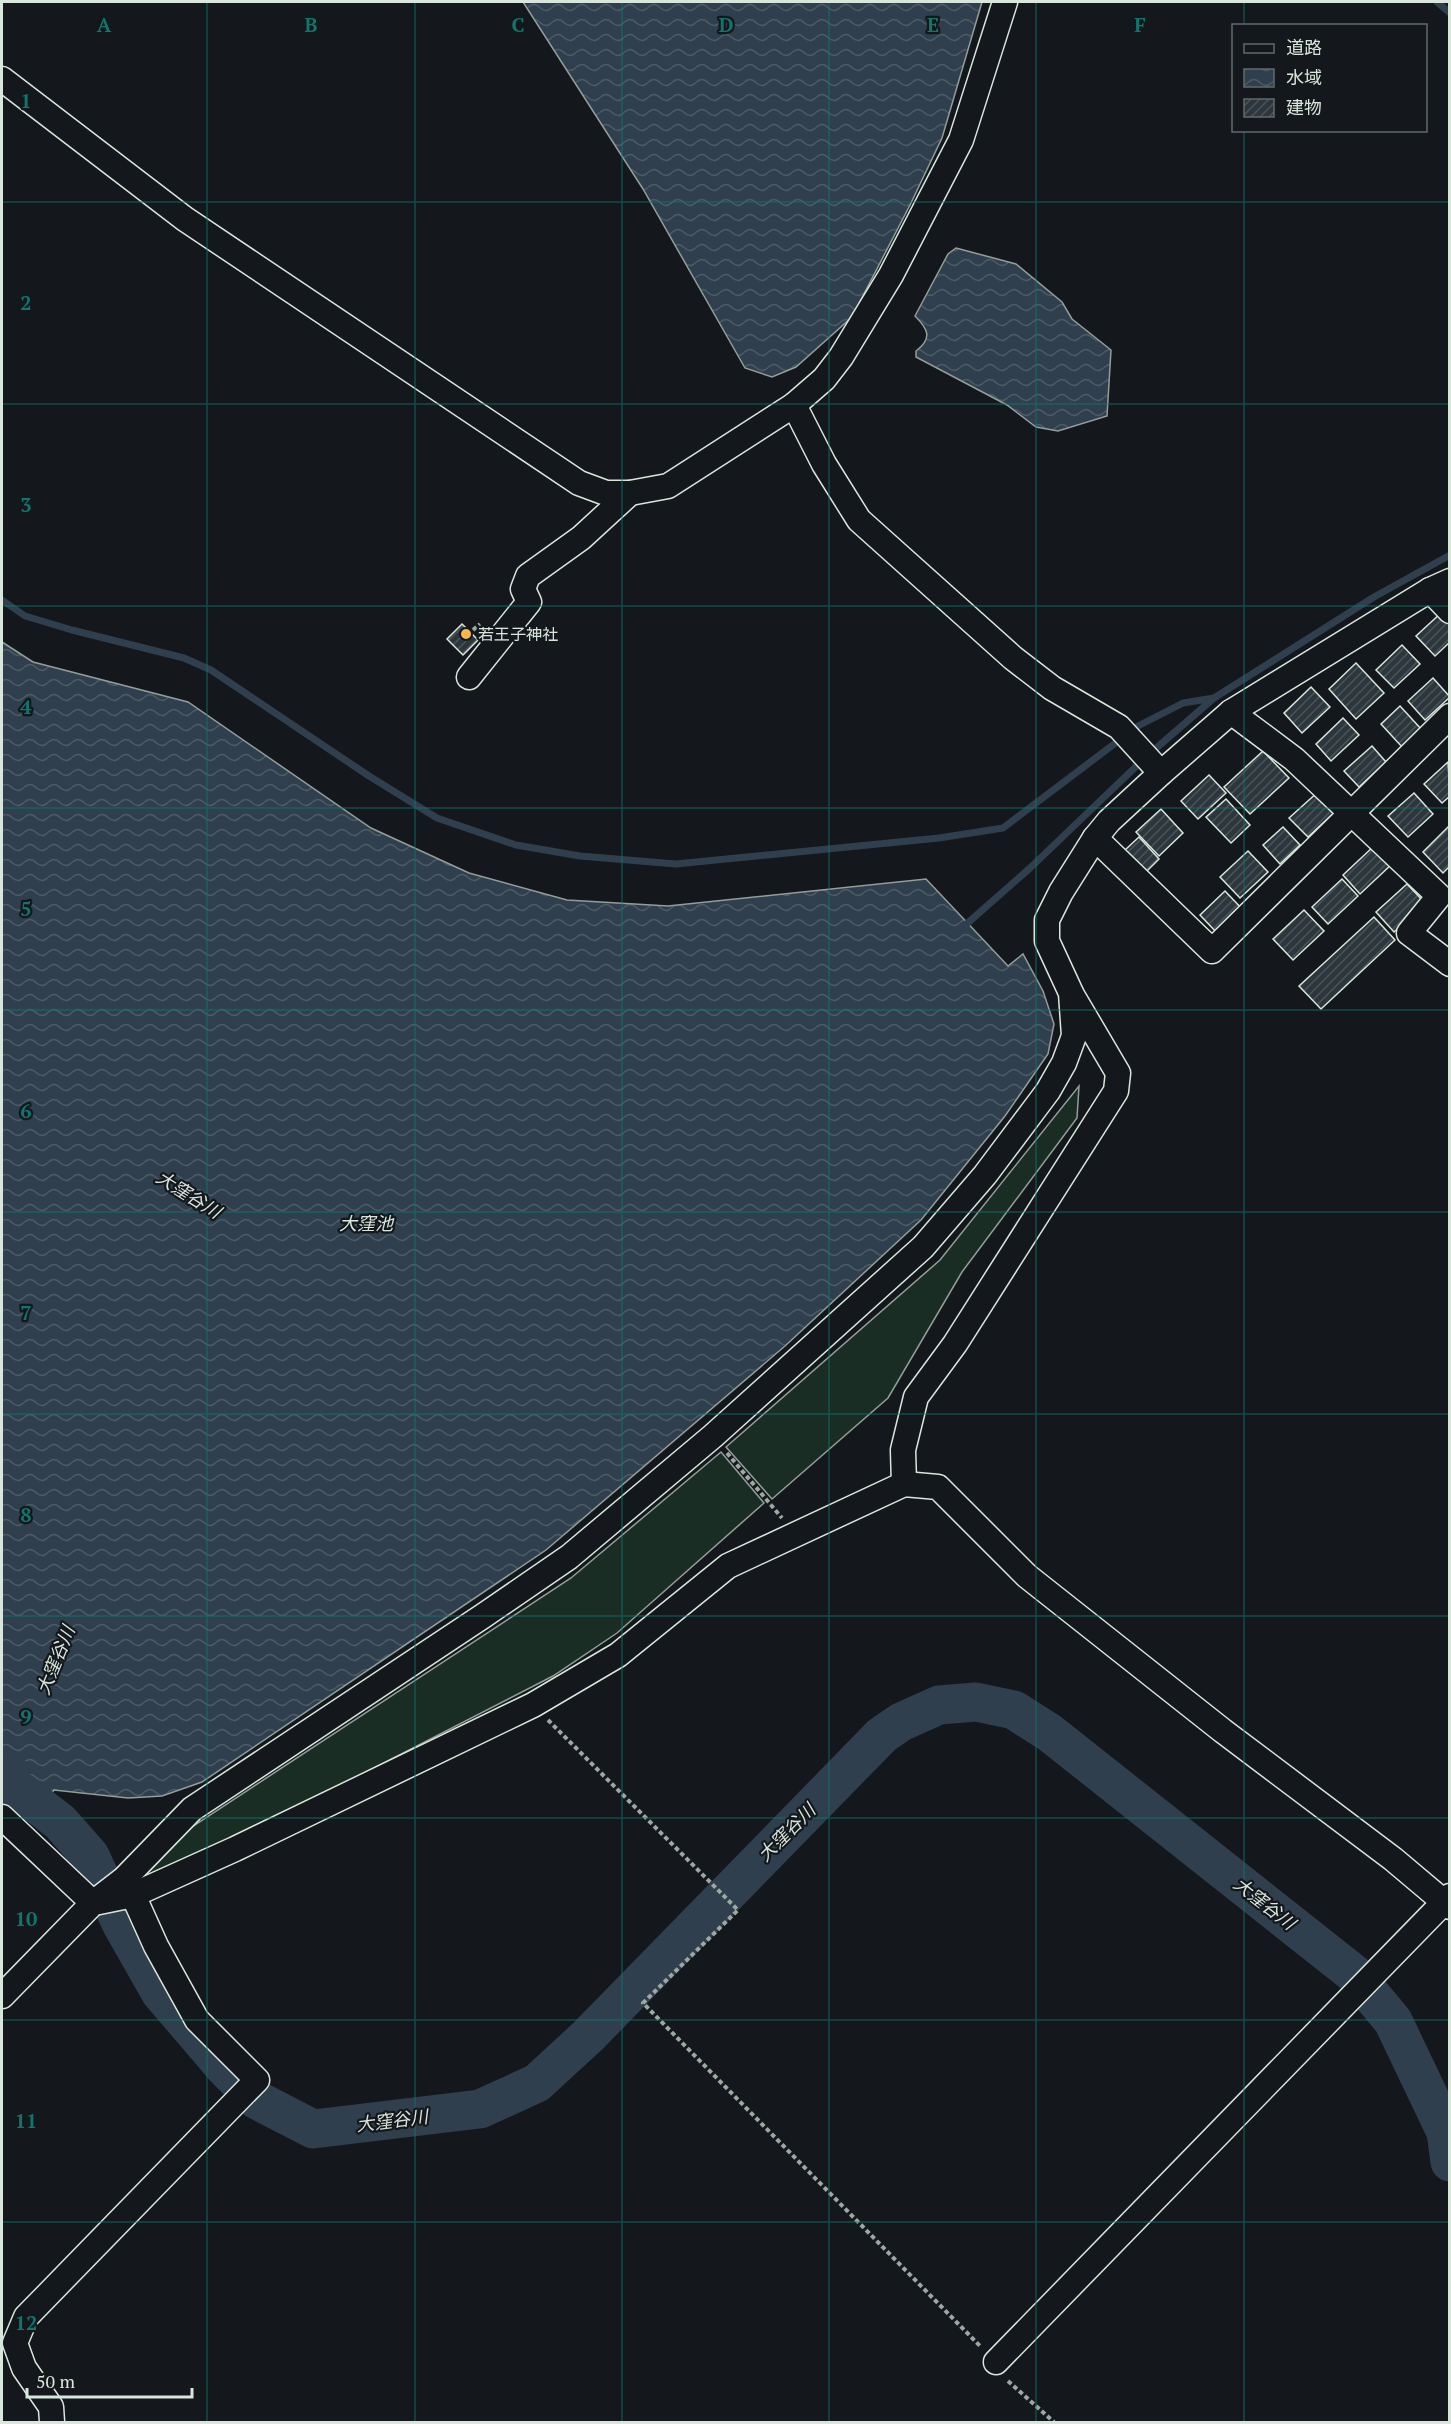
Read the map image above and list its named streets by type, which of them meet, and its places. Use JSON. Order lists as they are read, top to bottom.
{
  "water": ["大窪谷川", "大窪池"],
  "places": ["若王子神社"],
  "legend": ["道路", "水域", "建物"],
  "scale_bar": "50 m",
  "grid": {
    "columns": [
      "A",
      "B",
      "C",
      "D",
      "E",
      "F"
    ],
    "rows": [
      "1",
      "2",
      "3",
      "4",
      "5",
      "6",
      "7",
      "8",
      "9",
      "10",
      "11",
      "12"
    ]
  }
}
